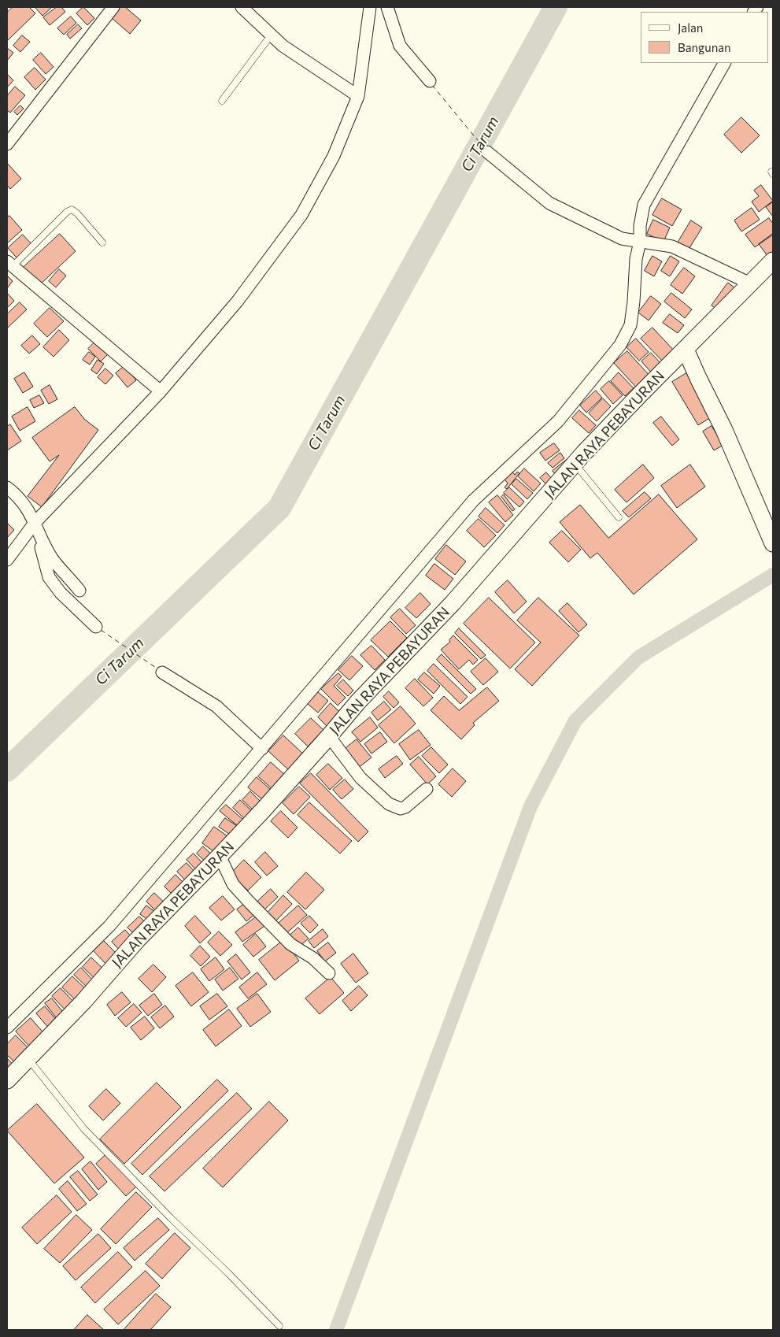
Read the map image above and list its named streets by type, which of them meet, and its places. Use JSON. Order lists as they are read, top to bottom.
{
  "streets": {
    "main road": ["JALAN RAYA PEBAYURAN"]
  },
  "water": ["Ci Tarum"],
  "legend": ["Jalan", "Bangunan"]
}
